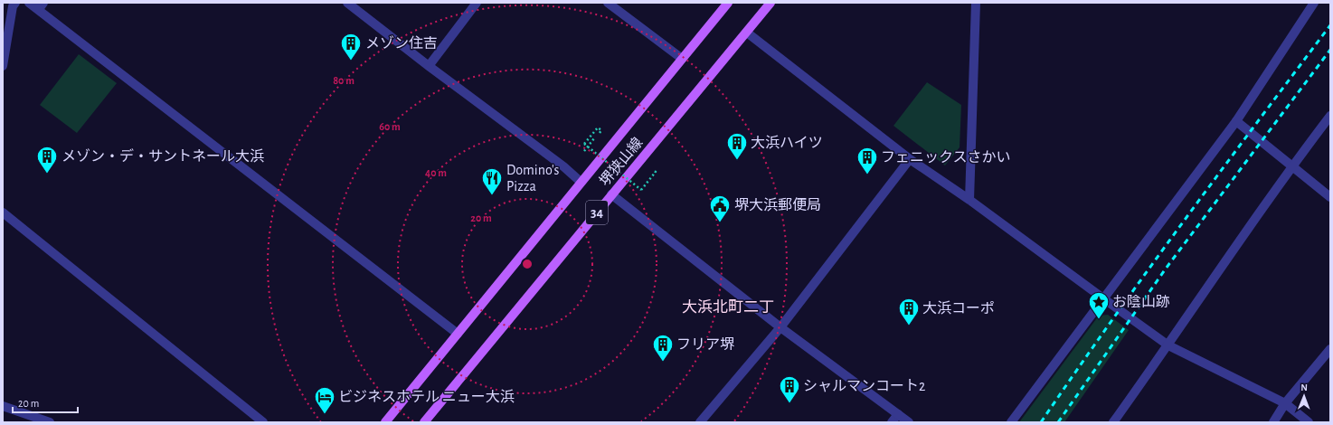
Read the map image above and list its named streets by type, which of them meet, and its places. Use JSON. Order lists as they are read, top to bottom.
{
  "streets": {
    "main road": ["堺狭山線", "34"]
  },
  "districts": ["大浜北町二丁"],
  "places": {
    "building": [
      "メゾン住吉",
      "大浜ハイツ",
      "メゾン・デ・サントネール大浜",
      "フェニックスさかい",
      "大浜コーポ",
      "フリア堺",
      "シャルマンコート2"
    ],
    "restaurant": ["Domino's Pizza"],
    "public building": ["堺大浜郵便局"],
    "place": ["お陰山跡"],
    "hotel": ["ビジネスホテル ニュー大浜"]
  },
  "scale_bar": "20 m",
  "north": "top",
  "rings": [
    "80 m",
    "60 m",
    "40 m",
    "20 m"
  ]
}
